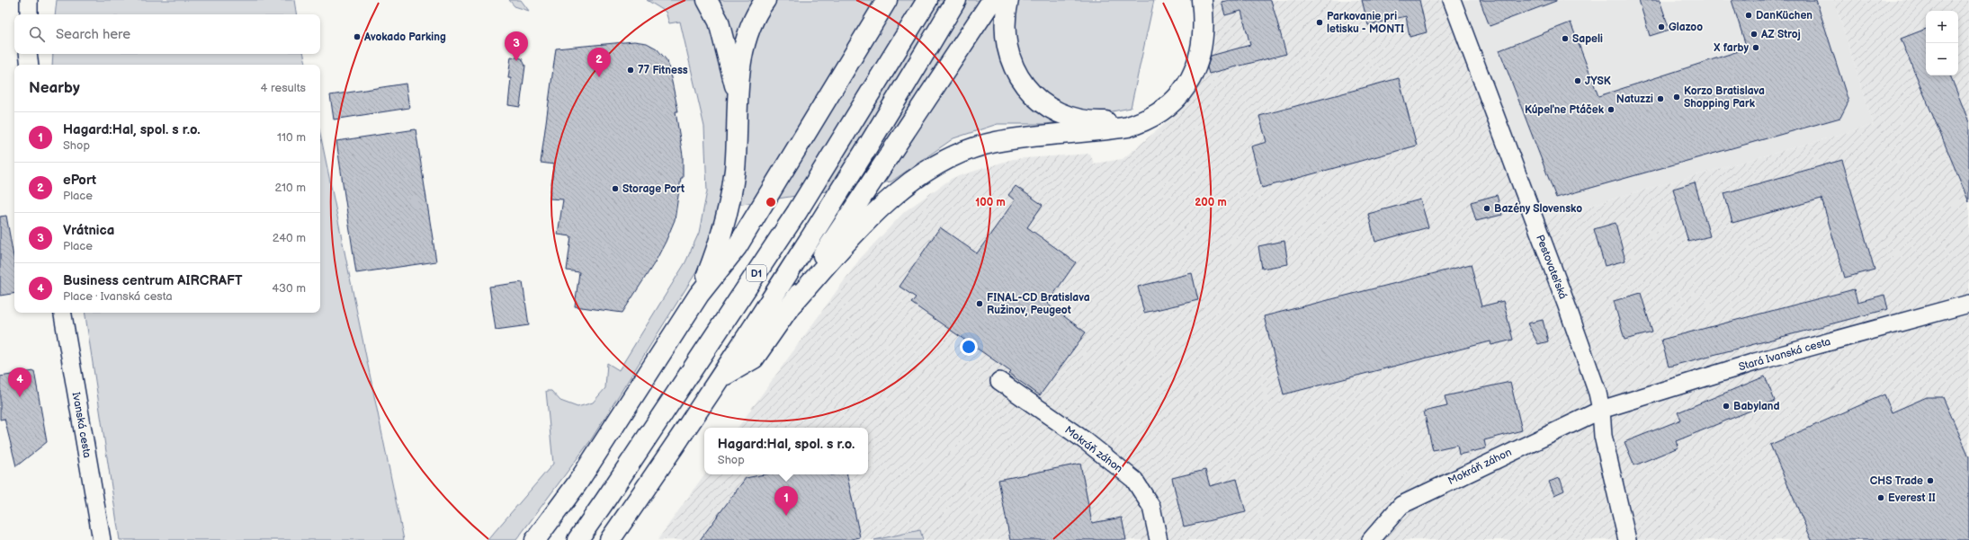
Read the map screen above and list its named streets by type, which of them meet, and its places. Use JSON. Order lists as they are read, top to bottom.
{
  "streets": {
    "highway": ["D1"],
    "street": [
      "Pestovateľská",
      "Stará Ivanská cesta",
      "Ivanská cesta",
      "Mokráň záhon"
    ]
  },
  "crossings": [
    ["Pestovateľská", "Stará Ivanská cesta"],
    ["Pestovateľská", "Mokráň záhon"],
    ["Stará Ivanská cesta", "Mokráň záhon"]
  ],
  "places": [
    "DanKüchen",
    "Parkovanie pri letisku - MONTI",
    "Glazoo",
    "AZ Stroj",
    "Avokado Parking",
    "Sapeli",
    "X farby",
    "77 Fitness",
    "JYSK",
    "Korzo Bratislava Shopping Park",
    "Natuzzi",
    "Kúpeľne Ptáček",
    "Storage Port",
    "Bazény Slovensko",
    "FINAL-CD Bratislava Ružinov, Peugeot",
    "Babyland",
    "CHS Trade",
    "Everest II"
  ],
  "page": {
    "map_buttons": ["+", "−"],
    "search": "Search here",
    "pins": [
      "3",
      "2",
      "4",
      "1"
    ],
    "heading": ["Nearby", "4 results"],
    "list": [
      {
        "mark": "1",
        "name": "Hagard:Hal, spol. s r.o.",
        "note": "Shop",
        "value": "110 m"
      },
      {
        "mark": "2",
        "name": "ePort",
        "note": "Place",
        "value": "210 m"
      },
      {
        "mark": "3",
        "name": "Vrátnica",
        "note": "Place",
        "value": "240 m"
      },
      {
        "mark": "4",
        "name": "Business centrum AIRCRAFT",
        "note": "Place · Ivanská cesta",
        "value": "430 m"
      }
    ],
    "popup": ["Hagard:Hal, spol. s r.o.", "Shop"]
  },
  "rings": ["100 m", "200 m"]
}
